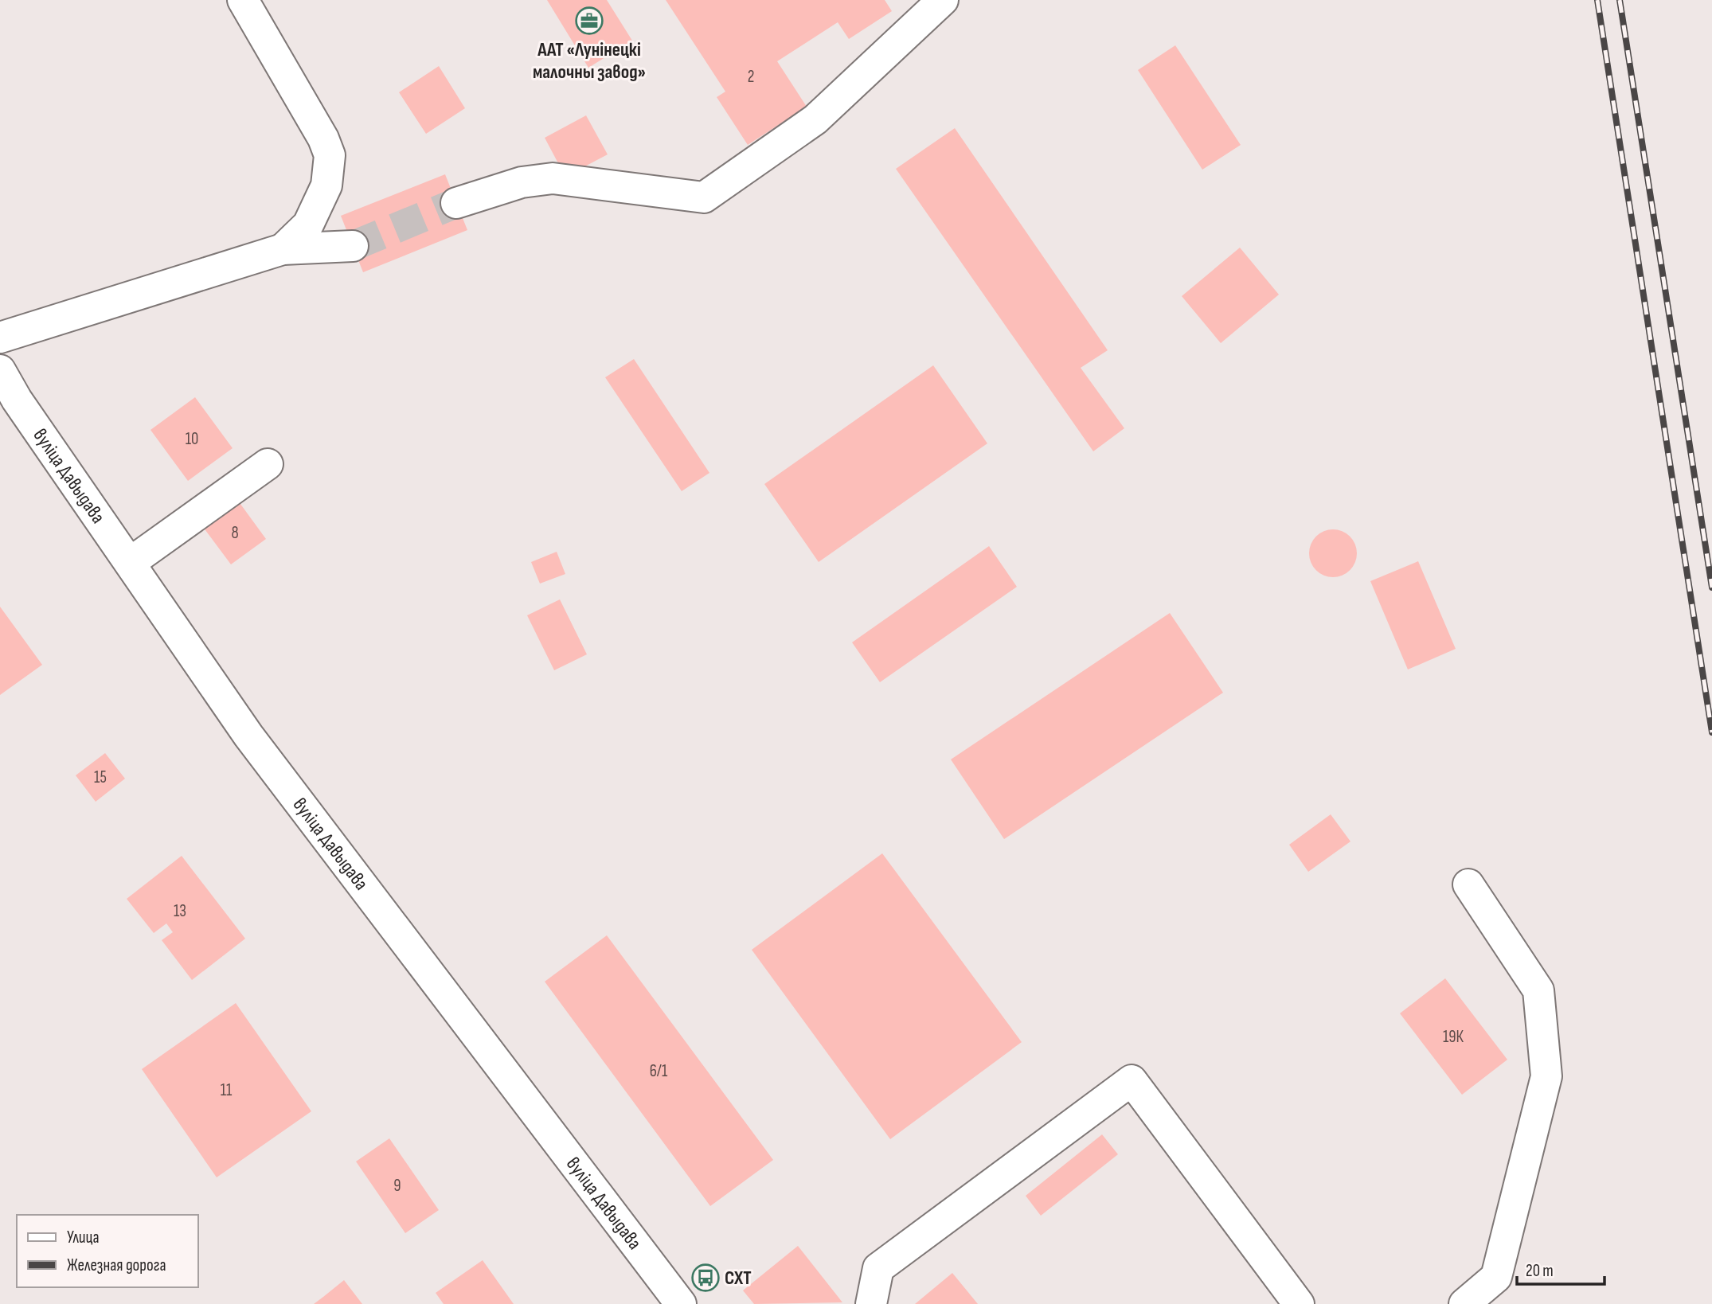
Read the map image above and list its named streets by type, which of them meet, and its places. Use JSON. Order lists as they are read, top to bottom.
{
  "streets": {
    "street": ["вуліца Давыдава"]
  },
  "places": {
    "office": ["ААТ «Лунінецкі малочны завод»"],
    "bus stop": ["СХТ"]
  },
  "house_numbers": [
    "2",
    "10",
    "8",
    "15",
    "13",
    "19К",
    "6/1",
    "11",
    "9"
  ],
  "legend": ["Улица", "Железная дорога"],
  "scale_bar": "20 m"
}
